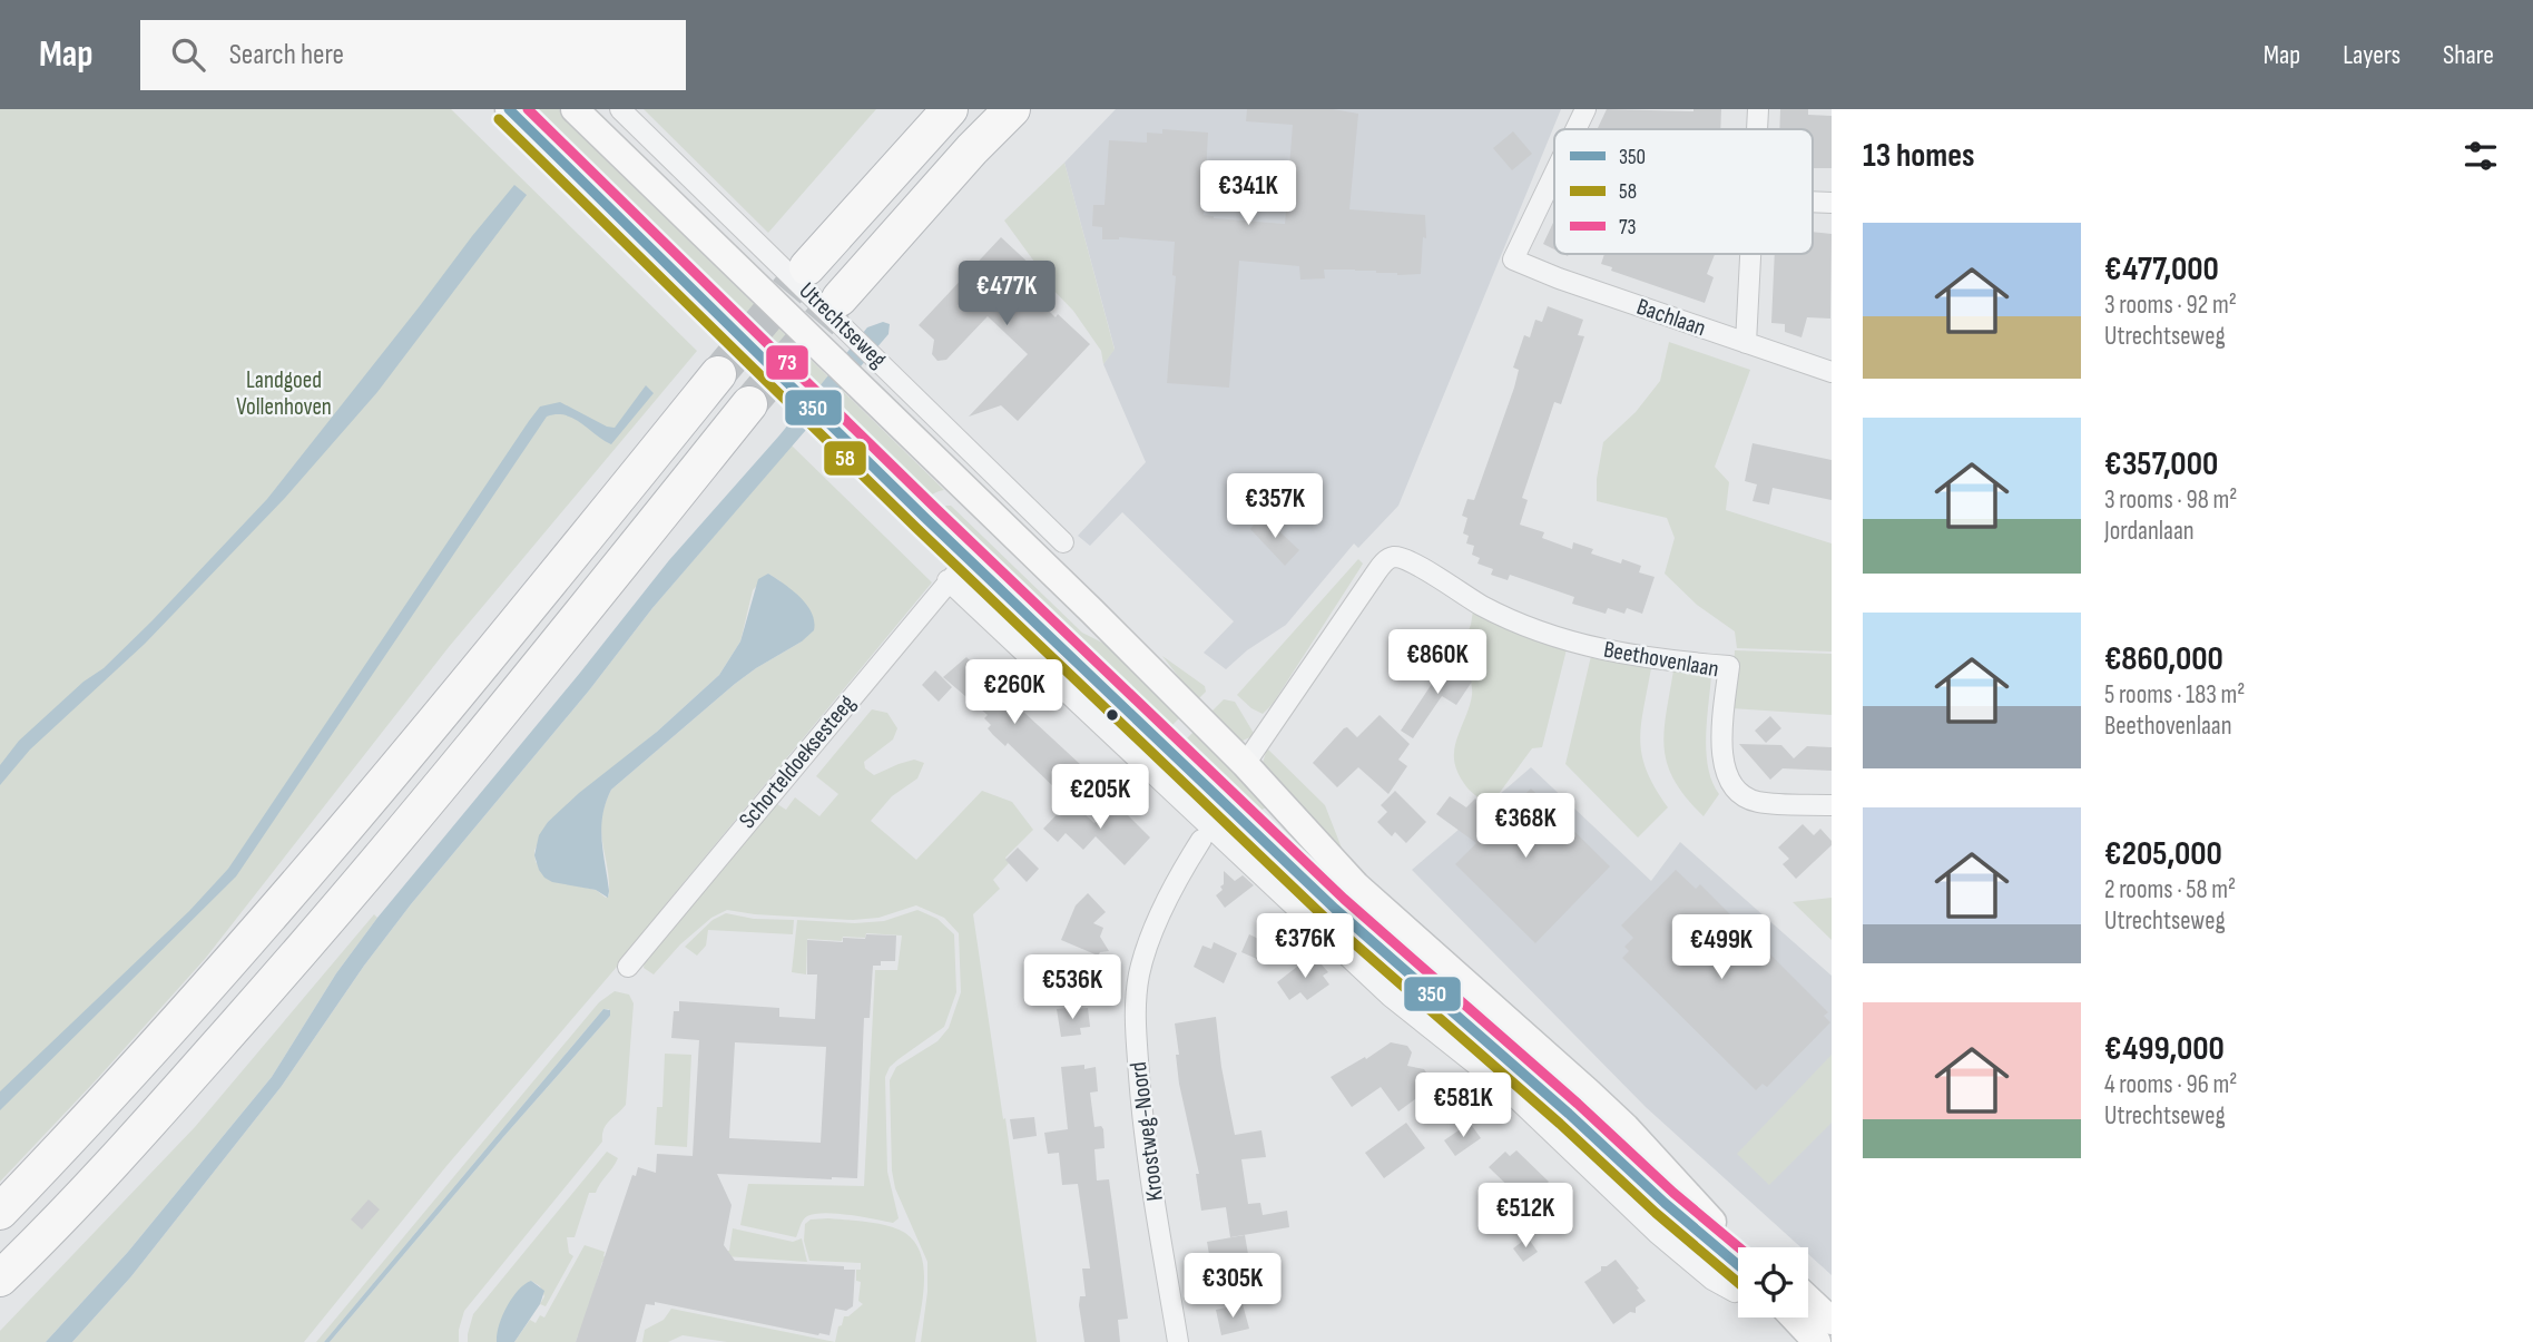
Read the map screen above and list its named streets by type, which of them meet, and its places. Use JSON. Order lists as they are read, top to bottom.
{
  "streets": {
    "main road": ["Utrechtseweg"],
    "street": [
      "Bachlaan",
      "Beethovenlaan",
      "Schorteldoeksesteeg",
      "Kroostweg-Noord"
    ]
  },
  "crossings": [
    ["Utrechtseweg", "Beethovenlaan"]
  ],
  "parks": ["Landgoed Vollenhoven"],
  "lines": ["transit line 350", "transit line 73", "transit line 58"],
  "legend": ["350", "58", "73"],
  "page": {
    "header": "Map",
    "search": "Search here",
    "nav": ["Map", "Layers", "Share"],
    "heading": "13 homes",
    "price": [
      "€341K",
      "€477K",
      "€357K",
      "€860K",
      "€260K",
      "€205K",
      "€368K",
      "€376K",
      "€499K",
      "€536K",
      "€581K",
      "€512K",
      "€305K"
    ],
    "list": [
      {
        "name": "€477,000",
        "note": "3 rooms · 92 m² · Utrechtseweg"
      },
      {
        "name": "€357,000",
        "note": "3 rooms · 98 m² · Jordanlaan"
      },
      {
        "name": "€860,000",
        "note": "5 rooms · 183 m² · Beethovenlaan"
      },
      {
        "name": "€205,000",
        "note": "2 rooms · 58 m² · Utrechtseweg"
      },
      {
        "name": "€499,000",
        "note": "4 rooms · 96 m² · Utrechtseweg"
      }
    ]
  }
}
